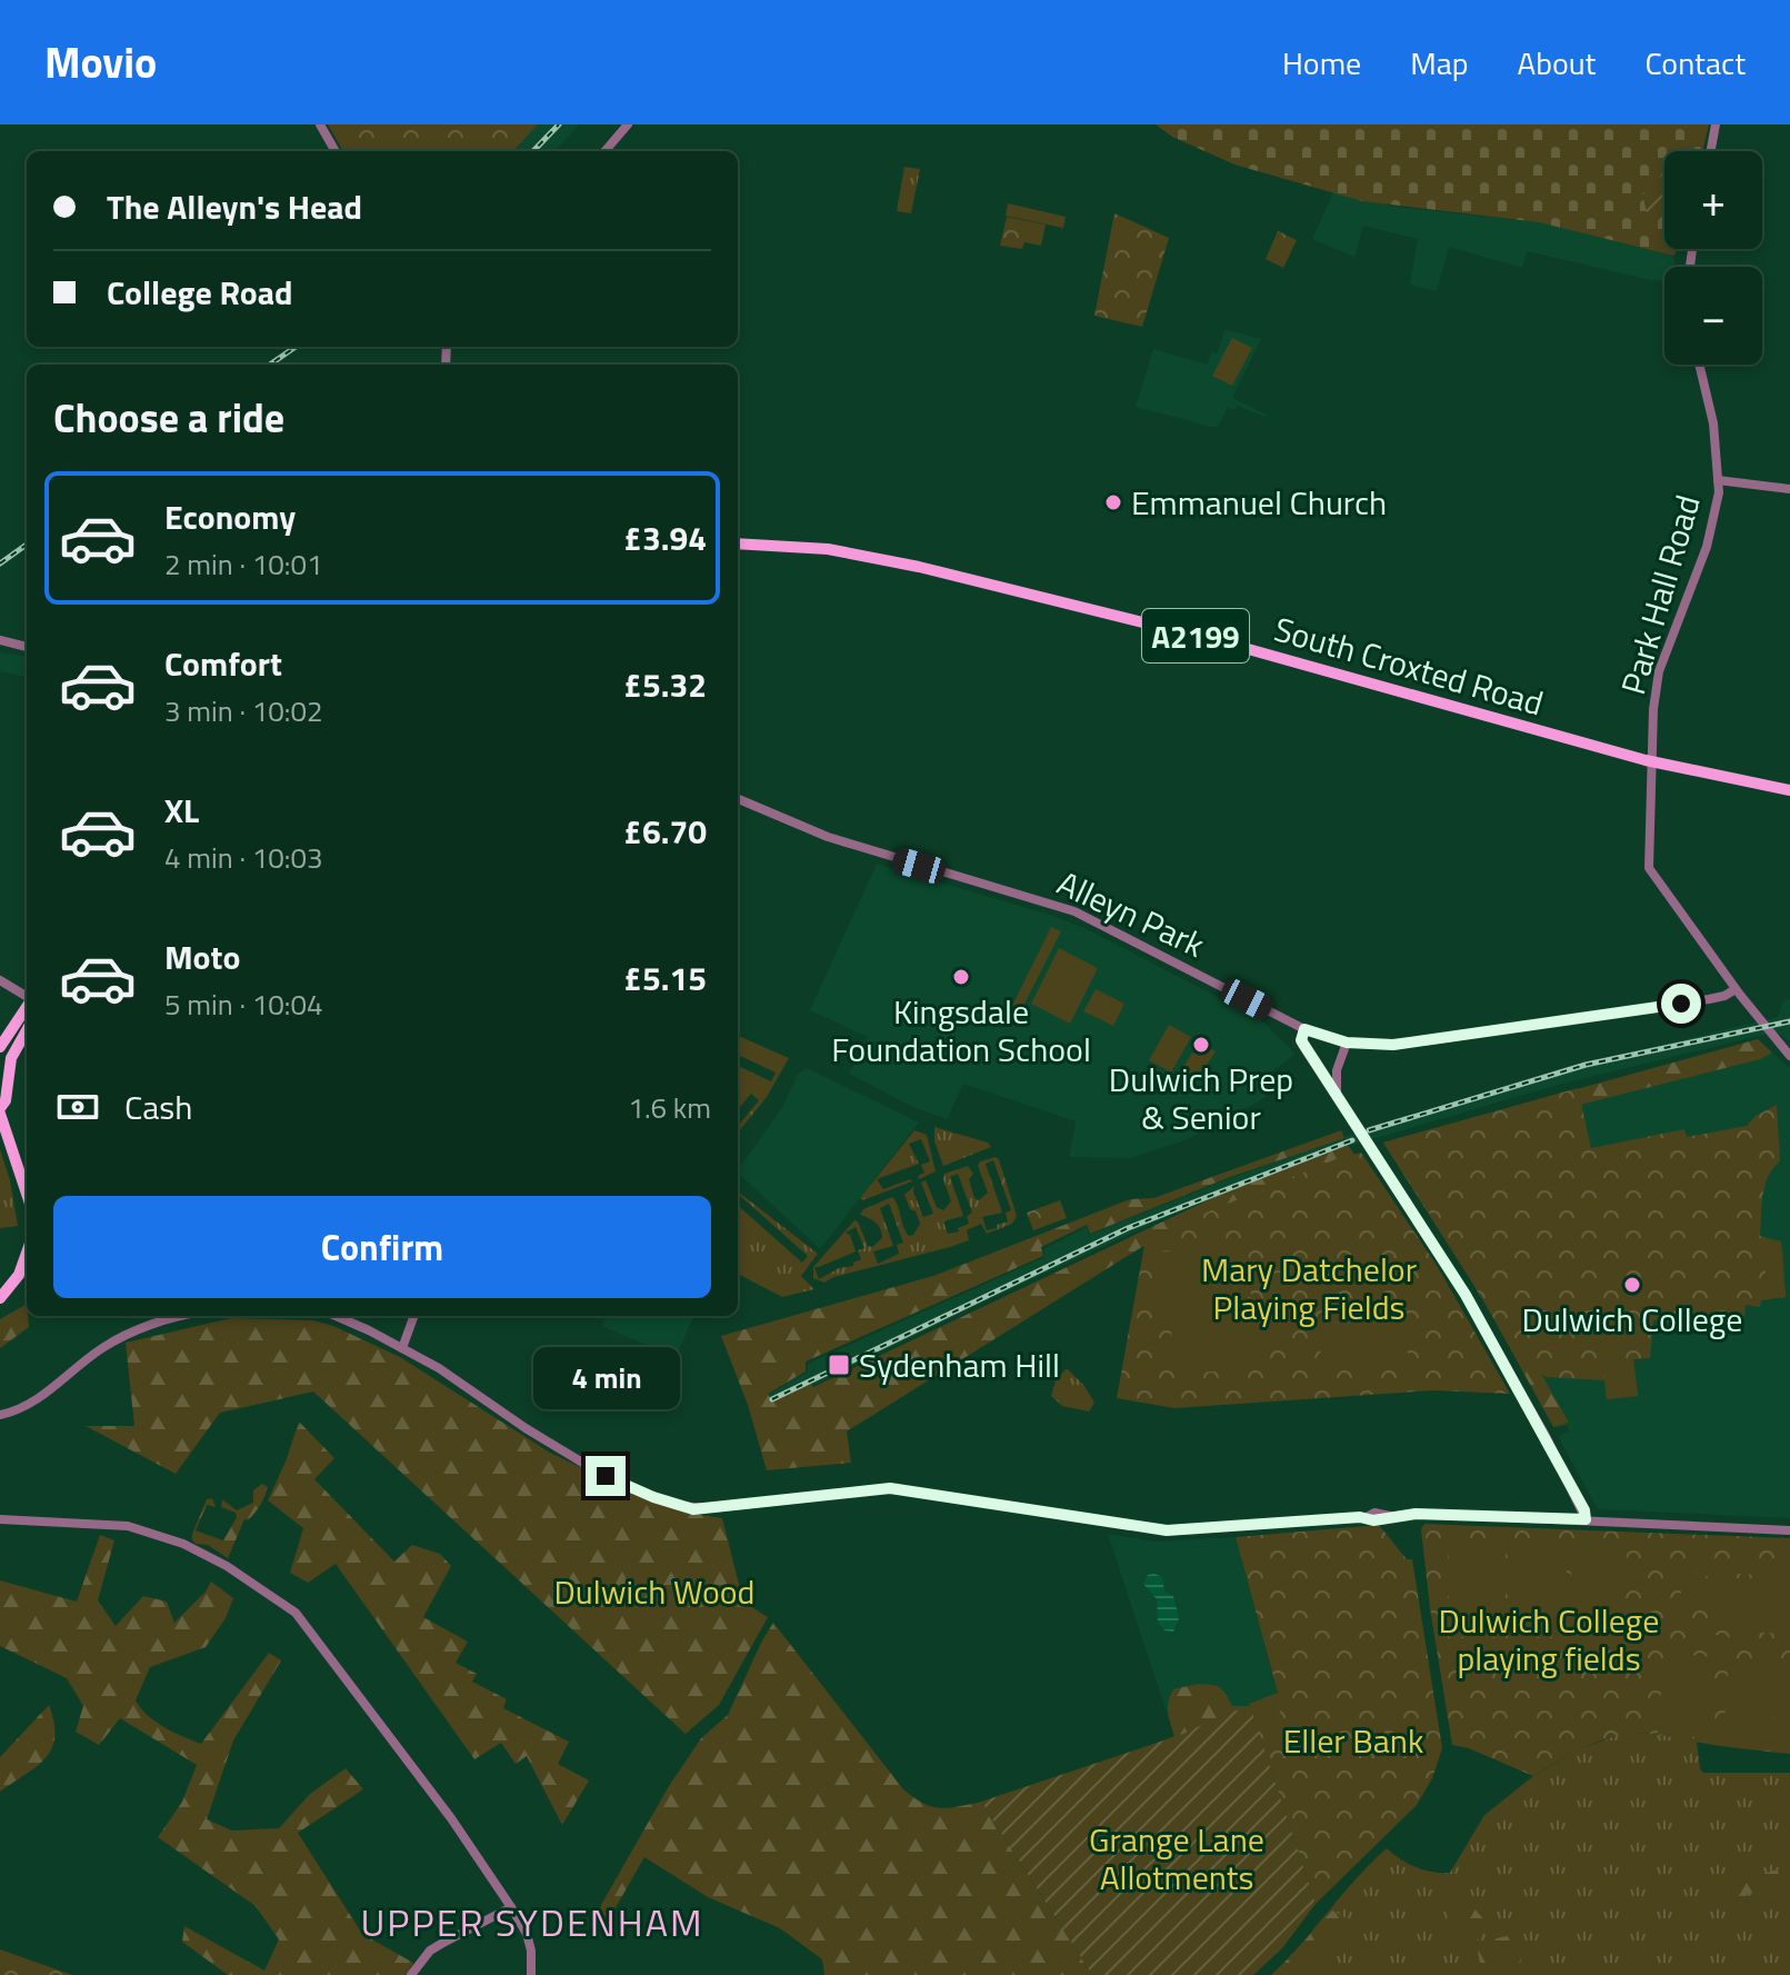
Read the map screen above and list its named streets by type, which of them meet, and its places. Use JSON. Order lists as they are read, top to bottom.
{
  "streets": {
    "main road": ["A2199", "South Croxted Road"],
    "street": ["Park Hall Road", "Alleyn Park"]
  },
  "crossings": [
    ["Park Hall Road", "A2199"],
    ["Park Hall Road", "South Croxted Road"],
    ["Park Hall Road", "Alleyn Park"],
    ["A2199", "South Croxted Road"]
  ],
  "districts": ["UPPER SYDENHAM"],
  "parks": [
    "Mary Datchelor Playing Fields",
    "Dulwich Wood",
    "Dulwich College playing fields",
    "Eller Bank",
    "Grange Lane Allotments"
  ],
  "places": {
    "other": [
      "Emmanuel Church",
      "Kingsdale Foundation School",
      "Dulwich Prep & Senior",
      "Dulwich College"
    ],
    "transit": ["Sydenham Hill"]
  },
  "page": {
    "header": "Movio",
    "nav": [
      "Home",
      "Map",
      "About",
      "Contact"
    ],
    "map_buttons": ["+", "−"],
    "banner": ["The Alleyn's Head", "College Road"],
    "heading": "Choose a ride",
    "list": [
      {
        "name": "Economy",
        "note": "2 min · 10:01",
        "value": "£3.94"
      },
      {
        "name": "Comfort",
        "note": "3 min · 10:02",
        "value": "£5.32"
      },
      {
        "name": "XL",
        "note": "4 min · 10:03",
        "value": "£6.70"
      },
      {
        "name": "Moto",
        "note": "5 min · 10:04",
        "value": "£5.15"
      }
    ],
    "pay": ["Cash", "1.6 km"],
    "buttons": "Confirm",
    "bubble": "4 min"
  }
}
